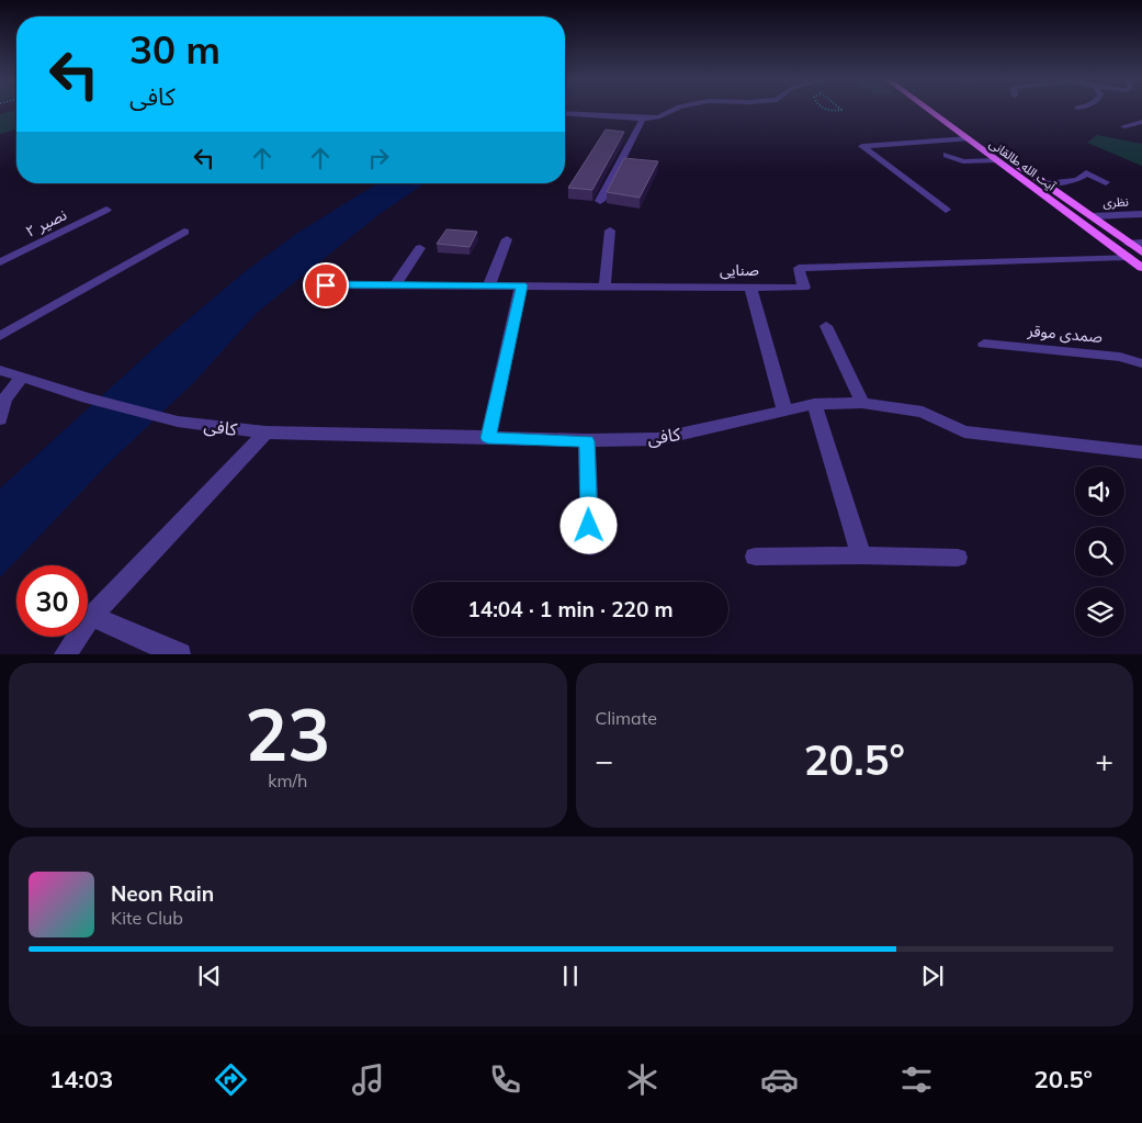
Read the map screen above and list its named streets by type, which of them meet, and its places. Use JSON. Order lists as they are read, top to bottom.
{
  "streets": {
    "main road": ["آیت الله طالقانی"],
    "street": [
      "نظری",
      "نصیر ۲",
      "صنایی",
      "صمدی موقر",
      "کافی"
    ]
  },
  "crossings": [
    ["آیت الله طالقانی", "نظری"],
    ["آیت الله طالقانی", "صنایی"]
  ],
  "page": {
    "turn": ["30 m", "کافی"],
    "limit": "30",
    "trip": "14:04 · 1 min · 220 m",
    "tile": [
      ["23", "km/h"],
      "Climate"
    ],
    "heat": ["−", "20.5°", "+"],
    "song": ["Neon Rain", "Kite Club"],
    "tabs": ["14:03", "20.5°"]
  }
}
